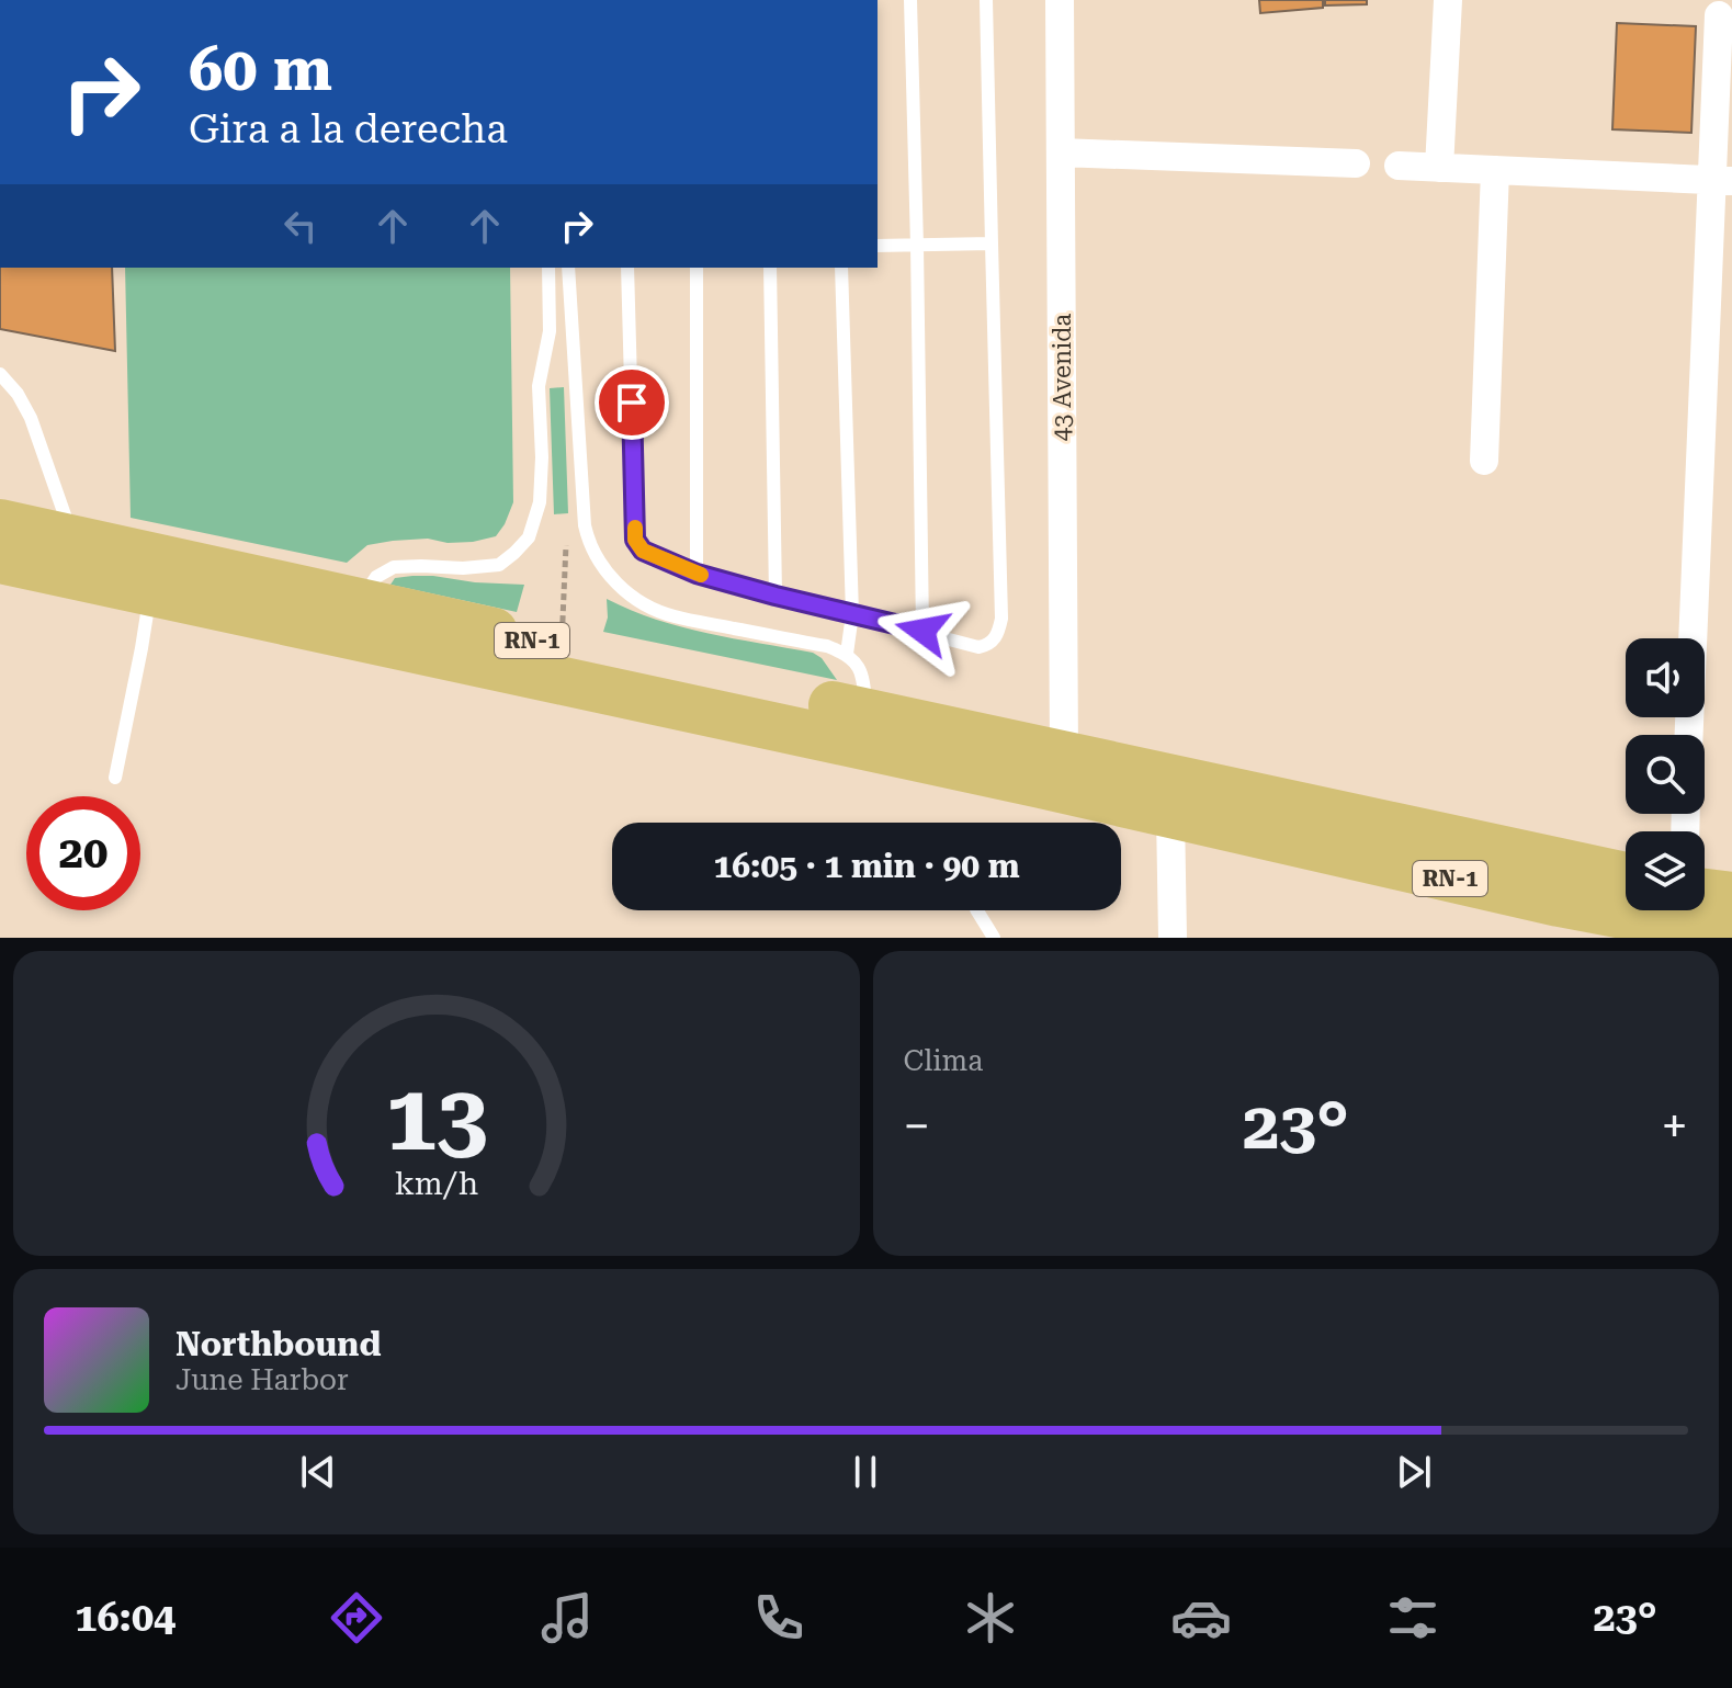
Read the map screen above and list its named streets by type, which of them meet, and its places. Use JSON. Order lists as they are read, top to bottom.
{
  "streets": {
    "highway": ["RN-1"],
    "street": ["43 Avenida"]
  },
  "crossings": [
    ["43 Avenida", "RN-1"]
  ],
  "page": {
    "turn": ["60 m", "Gira a la derecha"],
    "limit": "20",
    "trip": "16:05 · 1 min · 90 m",
    "tile": "Clima",
    "heat": ["−", "23°", "+"],
    "song": ["Northbound", "June Harbor"],
    "tabs": ["16:04", "23°"],
    "gauge": ["13", "km/h"]
  }
}
